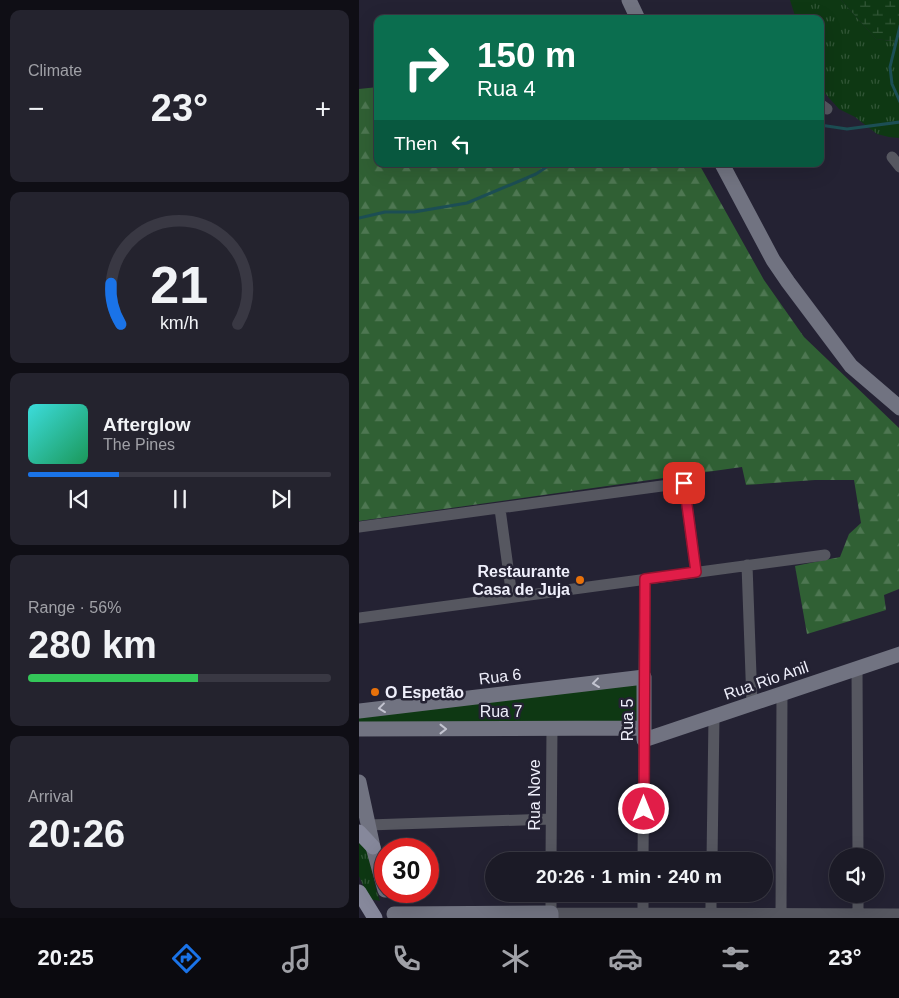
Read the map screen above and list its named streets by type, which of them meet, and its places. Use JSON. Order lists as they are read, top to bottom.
{
  "streets": {
    "street": [
      "Rua 6",
      "Rua Rio Anil",
      "Rua 7",
      "Rua 5",
      "Rua Nove"
    ]
  },
  "crossings": [
    ["Rua 6", "Rua 5"],
    ["Rua Rio Anil", "Rua 7"],
    ["Rua Rio Anil", "Rua 5"],
    ["Rua 7", "Rua 5"],
    ["Rua 7", "Rua Nove"]
  ],
  "places": ["Restaurante Casa de Juja", "O Espetão"],
  "page": {
    "tile": [
      "Climate",
      ["Range · 56%", "280 km"],
      ["Arrival", "20:26"]
    ],
    "turn": ["150 m", "Rua 4"],
    "heat": ["−", "23°", "+"],
    "then": "Then",
    "song": ["Afterglow", "The Pines"],
    "limit": "30",
    "trip": "20:26 · 1 min · 240 m",
    "tabs": ["20:25", "23°"],
    "gauge": ["21", "km/h"]
  }
}
